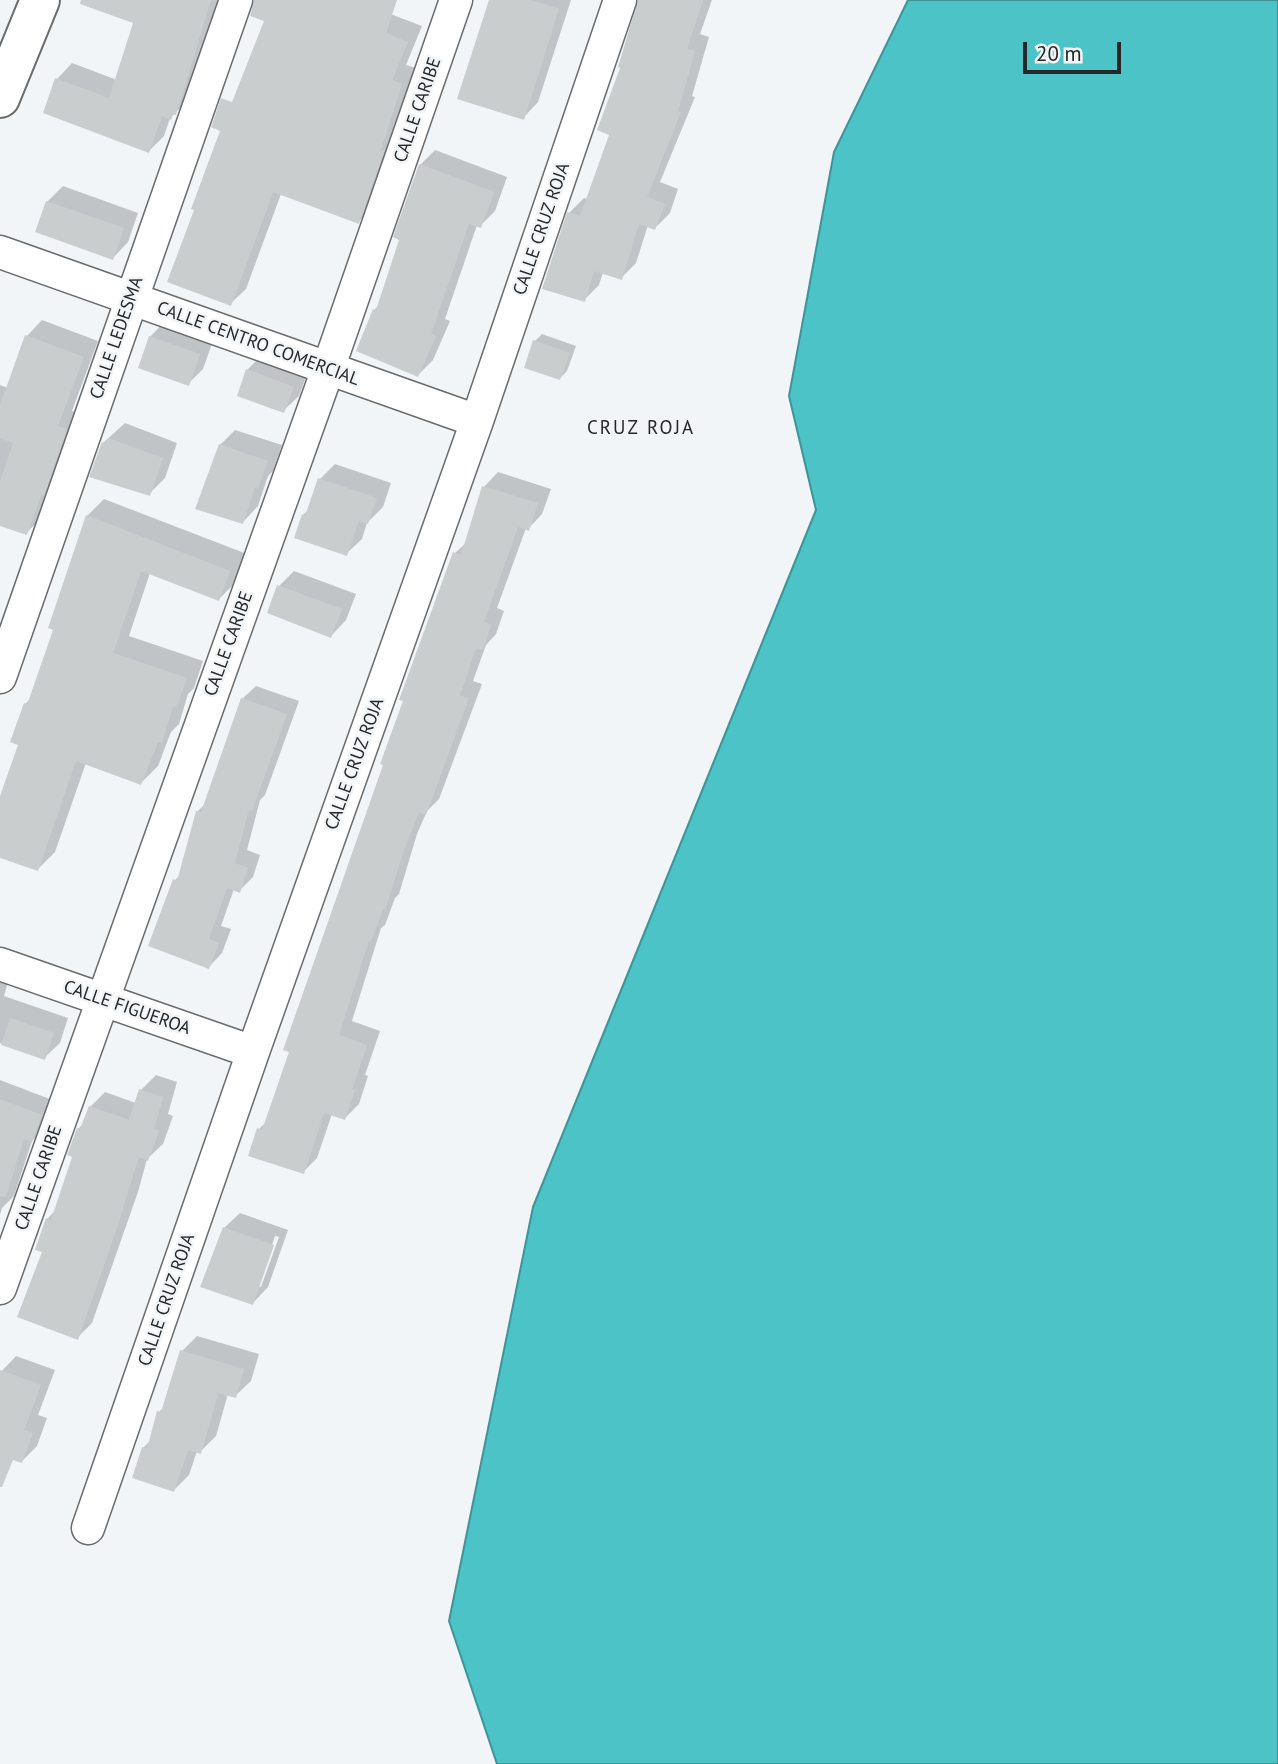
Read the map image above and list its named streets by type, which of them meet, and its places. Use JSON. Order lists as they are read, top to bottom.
{
  "streets": {
    "street": [
      "CALLE CARIBE",
      "CALLE CRUZ ROJA",
      "CALLE LEDESMA",
      "CALLE CENTRO COMERCIAL",
      "CALLE FIGUEROA"
    ]
  },
  "crossings": [
    ["CALLE CARIBE", "CALLE CENTRO COMERCIAL"],
    ["CALLE CARIBE", "CALLE FIGUEROA"],
    ["CALLE CRUZ ROJA", "CALLE CENTRO COMERCIAL"],
    ["CALLE CRUZ ROJA", "CALLE FIGUEROA"],
    ["CALLE LEDESMA", "CALLE CENTRO COMERCIAL"]
  ],
  "districts": ["CRUZ ROJA"],
  "scale_bar": "20 m"
}
